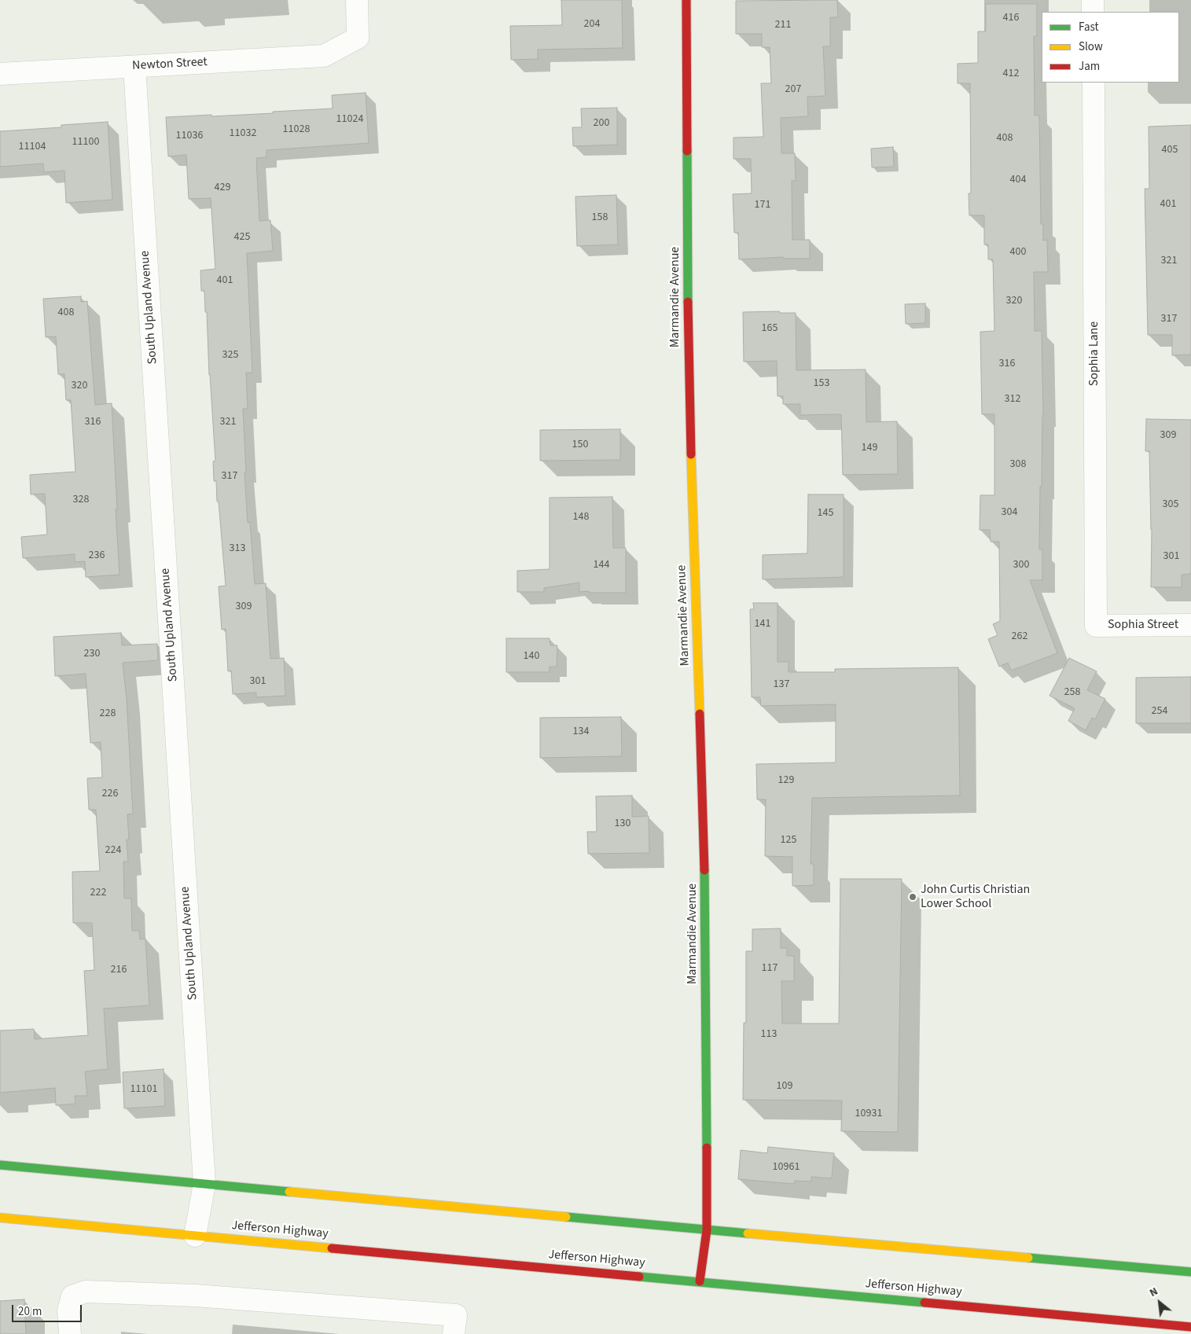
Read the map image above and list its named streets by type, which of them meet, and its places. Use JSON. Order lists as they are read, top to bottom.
{
  "streets": {
    "main road": ["Marmandie Avenue", "Jefferson Highway"],
    "street": [
      "Newton Street",
      "South Upland Avenue",
      "Sophia Lane",
      "Sophia Street"
    ]
  },
  "crossings": [
    ["Newton Street", "South Upland Avenue"],
    ["Marmandie Avenue", "Jefferson Highway"],
    ["South Upland Avenue", "Jefferson Highway"],
    ["Sophia Lane", "Sophia Street"]
  ],
  "places": ["John Curtis Christian Lower School"],
  "house_numbers": [
    "416",
    "204",
    "211",
    "412",
    "207",
    "11024",
    "200",
    "11028",
    "11032",
    "11036",
    "408",
    "11100",
    "11104",
    "405",
    "404",
    "429",
    "401",
    "171",
    "158",
    "425",
    "400",
    "321",
    "401",
    "320",
    "408",
    "317",
    "165",
    "325",
    "316",
    "153",
    "320",
    "312",
    "316",
    "321",
    "309",
    "150",
    "149",
    "308",
    "317",
    "328",
    "305",
    "304",
    "145",
    "148",
    "313",
    "236",
    "301",
    "144",
    "300",
    "309",
    "141",
    "262",
    "230",
    "140",
    "301",
    "137",
    "258",
    "254",
    "228",
    "134",
    "129",
    "226",
    "130",
    "125",
    "224",
    "222",
    "117",
    "216",
    "113",
    "109",
    "11101",
    "10931",
    "10961"
  ],
  "legend": ["Fast", "Slow", "Jam"],
  "scale_bar": "20 m",
  "north": "top left"
}
